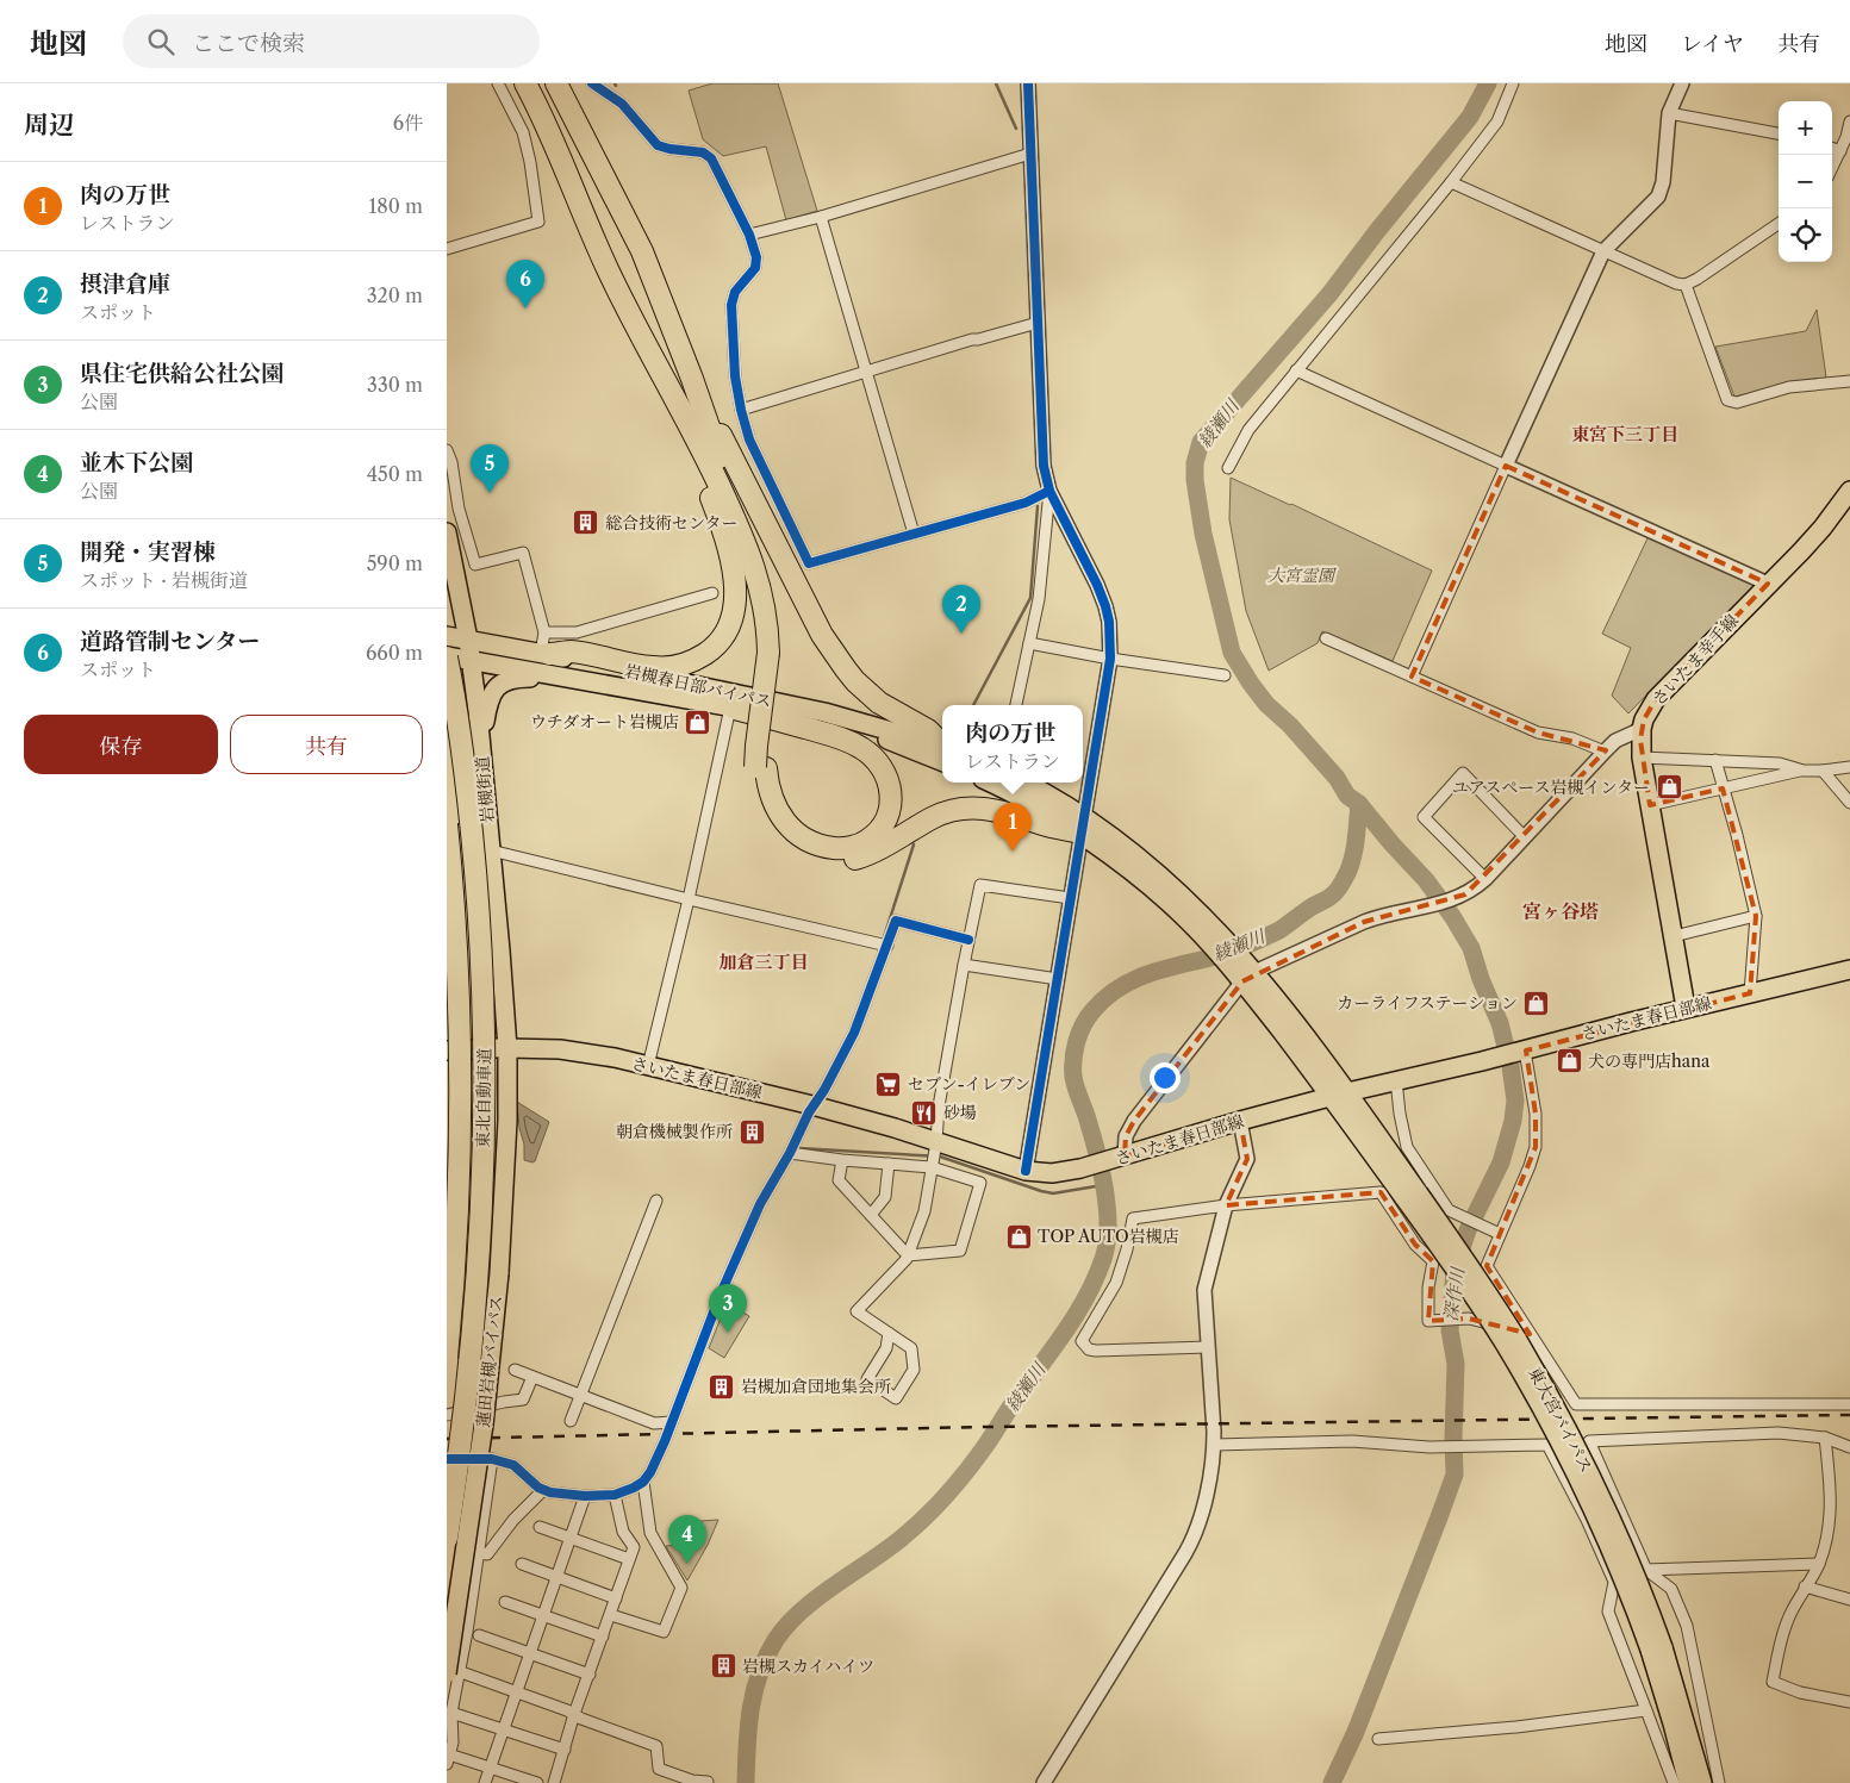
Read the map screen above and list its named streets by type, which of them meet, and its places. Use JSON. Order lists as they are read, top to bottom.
{
  "streets": {
    "highway": ["東北自動車道"],
    "main road": [
      "さいたま幸手線",
      "岩槻春日部バイパス",
      "岩槻街道",
      "さいたま春日部線",
      "蓮田岩槻バイパス",
      "東大宮バイパス"
    ]
  },
  "crossings": [
    ["さいたま幸手線", "さいたま春日部線"],
    ["岩槻春日部バイパス", "岩槻街道"],
    ["岩槻春日部バイパス", "東北自動車道"],
    ["岩槻街道", "さいたま春日部線"],
    ["岩槻街道", "蓮田岩槻バイパス"],
    ["さいたま春日部線", "蓮田岩槻バイパス"],
    ["さいたま春日部線", "東大宮バイパス"]
  ],
  "districts": ["東宮下三丁目", "宮ヶ谷塔", "加倉三丁目"],
  "water": ["綾瀬川", "深作川"],
  "parks": ["大宮霊園"],
  "places": {
    "building": [
      "総合技術センター",
      "朝倉機械製作所",
      "岩槻加倉団地集会所",
      "岩槻スカイハイツ"
    ],
    "shop": [
      "ウチダオート岩槻店",
      "ユアスペース岩槻インター",
      "カーライフステーション",
      "犬の専門店hana",
      "TOP AUTO岩槻店"
    ],
    "supermarket": ["セブン-イレブン"],
    "restaurant": ["砂場"]
  },
  "page": {
    "header": "地図",
    "search": "ここで検索",
    "nav": ["地図", "レイヤ", "共有"],
    "heading": ["周辺", "6件"],
    "map_buttons": ["+", "−"],
    "list": [
      {
        "mark": "1",
        "name": "肉の万世",
        "note": "レストラン",
        "value": "180 m"
      },
      {
        "mark": "2",
        "name": "摂津倉庫",
        "note": "スポット",
        "value": "320 m"
      },
      {
        "mark": "3",
        "name": "県住宅供給公社公園",
        "note": "公園",
        "value": "330 m"
      },
      {
        "mark": "4",
        "name": "並木下公園",
        "note": "公園",
        "value": "450 m"
      },
      {
        "mark": "5",
        "name": "開発・実習棟",
        "note": "スポット · 岩槻街道",
        "value": "590 m"
      },
      {
        "mark": "6",
        "name": "道路管制センター",
        "note": "スポット",
        "value": "660 m"
      }
    ],
    "pins": [
      "6",
      "5",
      "2",
      "1",
      "3",
      "4"
    ],
    "buttons": ["保存", "共有"],
    "popup": ["肉の万世", "レストラン"]
  }
}
